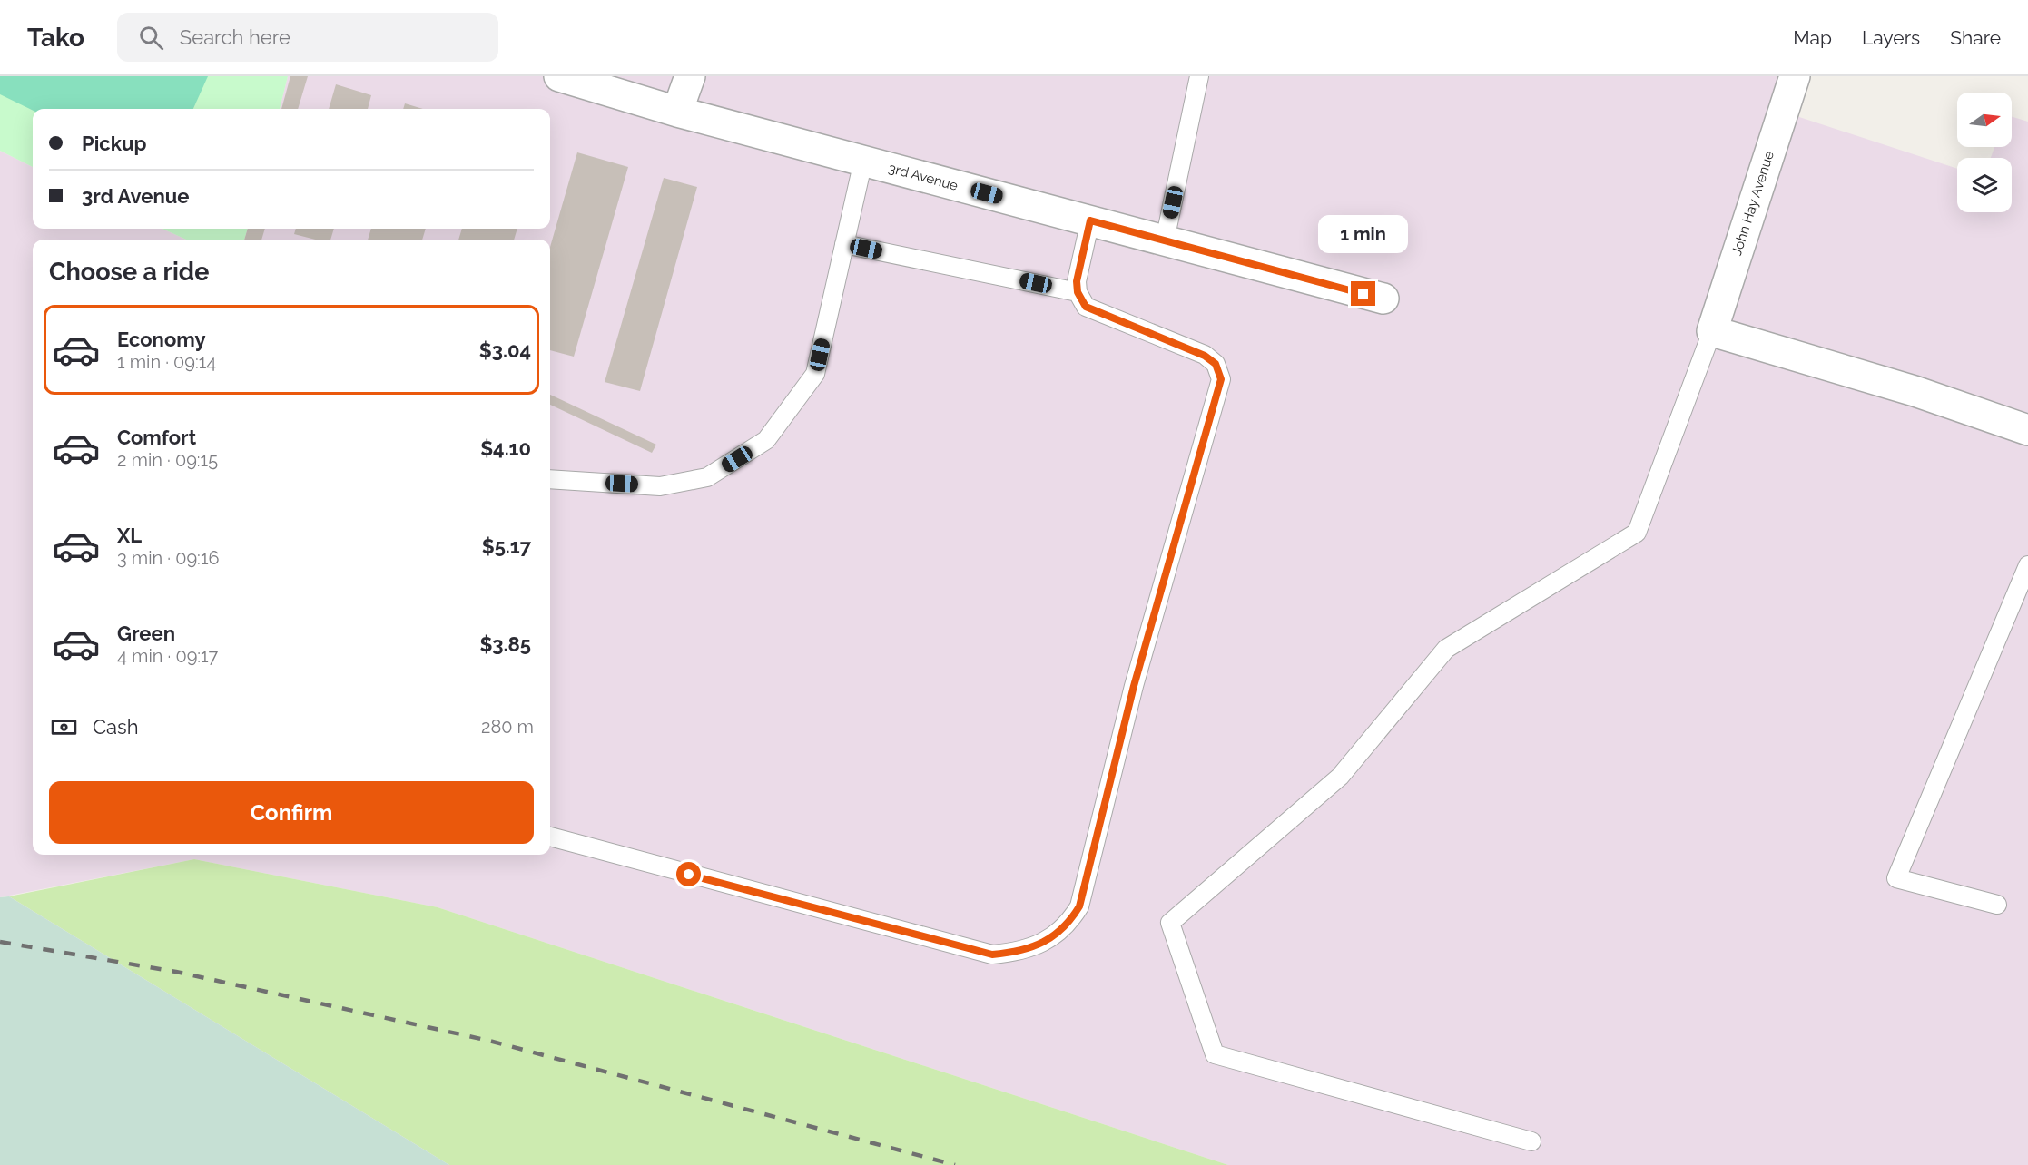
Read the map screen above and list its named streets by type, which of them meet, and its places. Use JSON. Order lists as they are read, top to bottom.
{
  "streets": {
    "street": ["3rd Avenue", "John Hay Avenue"]
  },
  "north": "right",
  "page": {
    "header": "Tako",
    "search": "Search here",
    "nav": ["Map", "Layers", "Share"],
    "banner": ["Pickup", "3rd Avenue"],
    "bubble": "1 min",
    "heading": "Choose a ride",
    "list": [
      {
        "name": "Economy",
        "note": "1 min · 09:14",
        "value": "$3.04"
      },
      {
        "name": "Comfort",
        "note": "2 min · 09:15",
        "value": "$4.10"
      },
      {
        "name": "XL",
        "note": "3 min · 09:16",
        "value": "$5.17"
      },
      {
        "name": "Green",
        "note": "4 min · 09:17",
        "value": "$3.85"
      }
    ],
    "pay": ["Cash", "280 m"],
    "buttons": "Confirm"
  }
}
